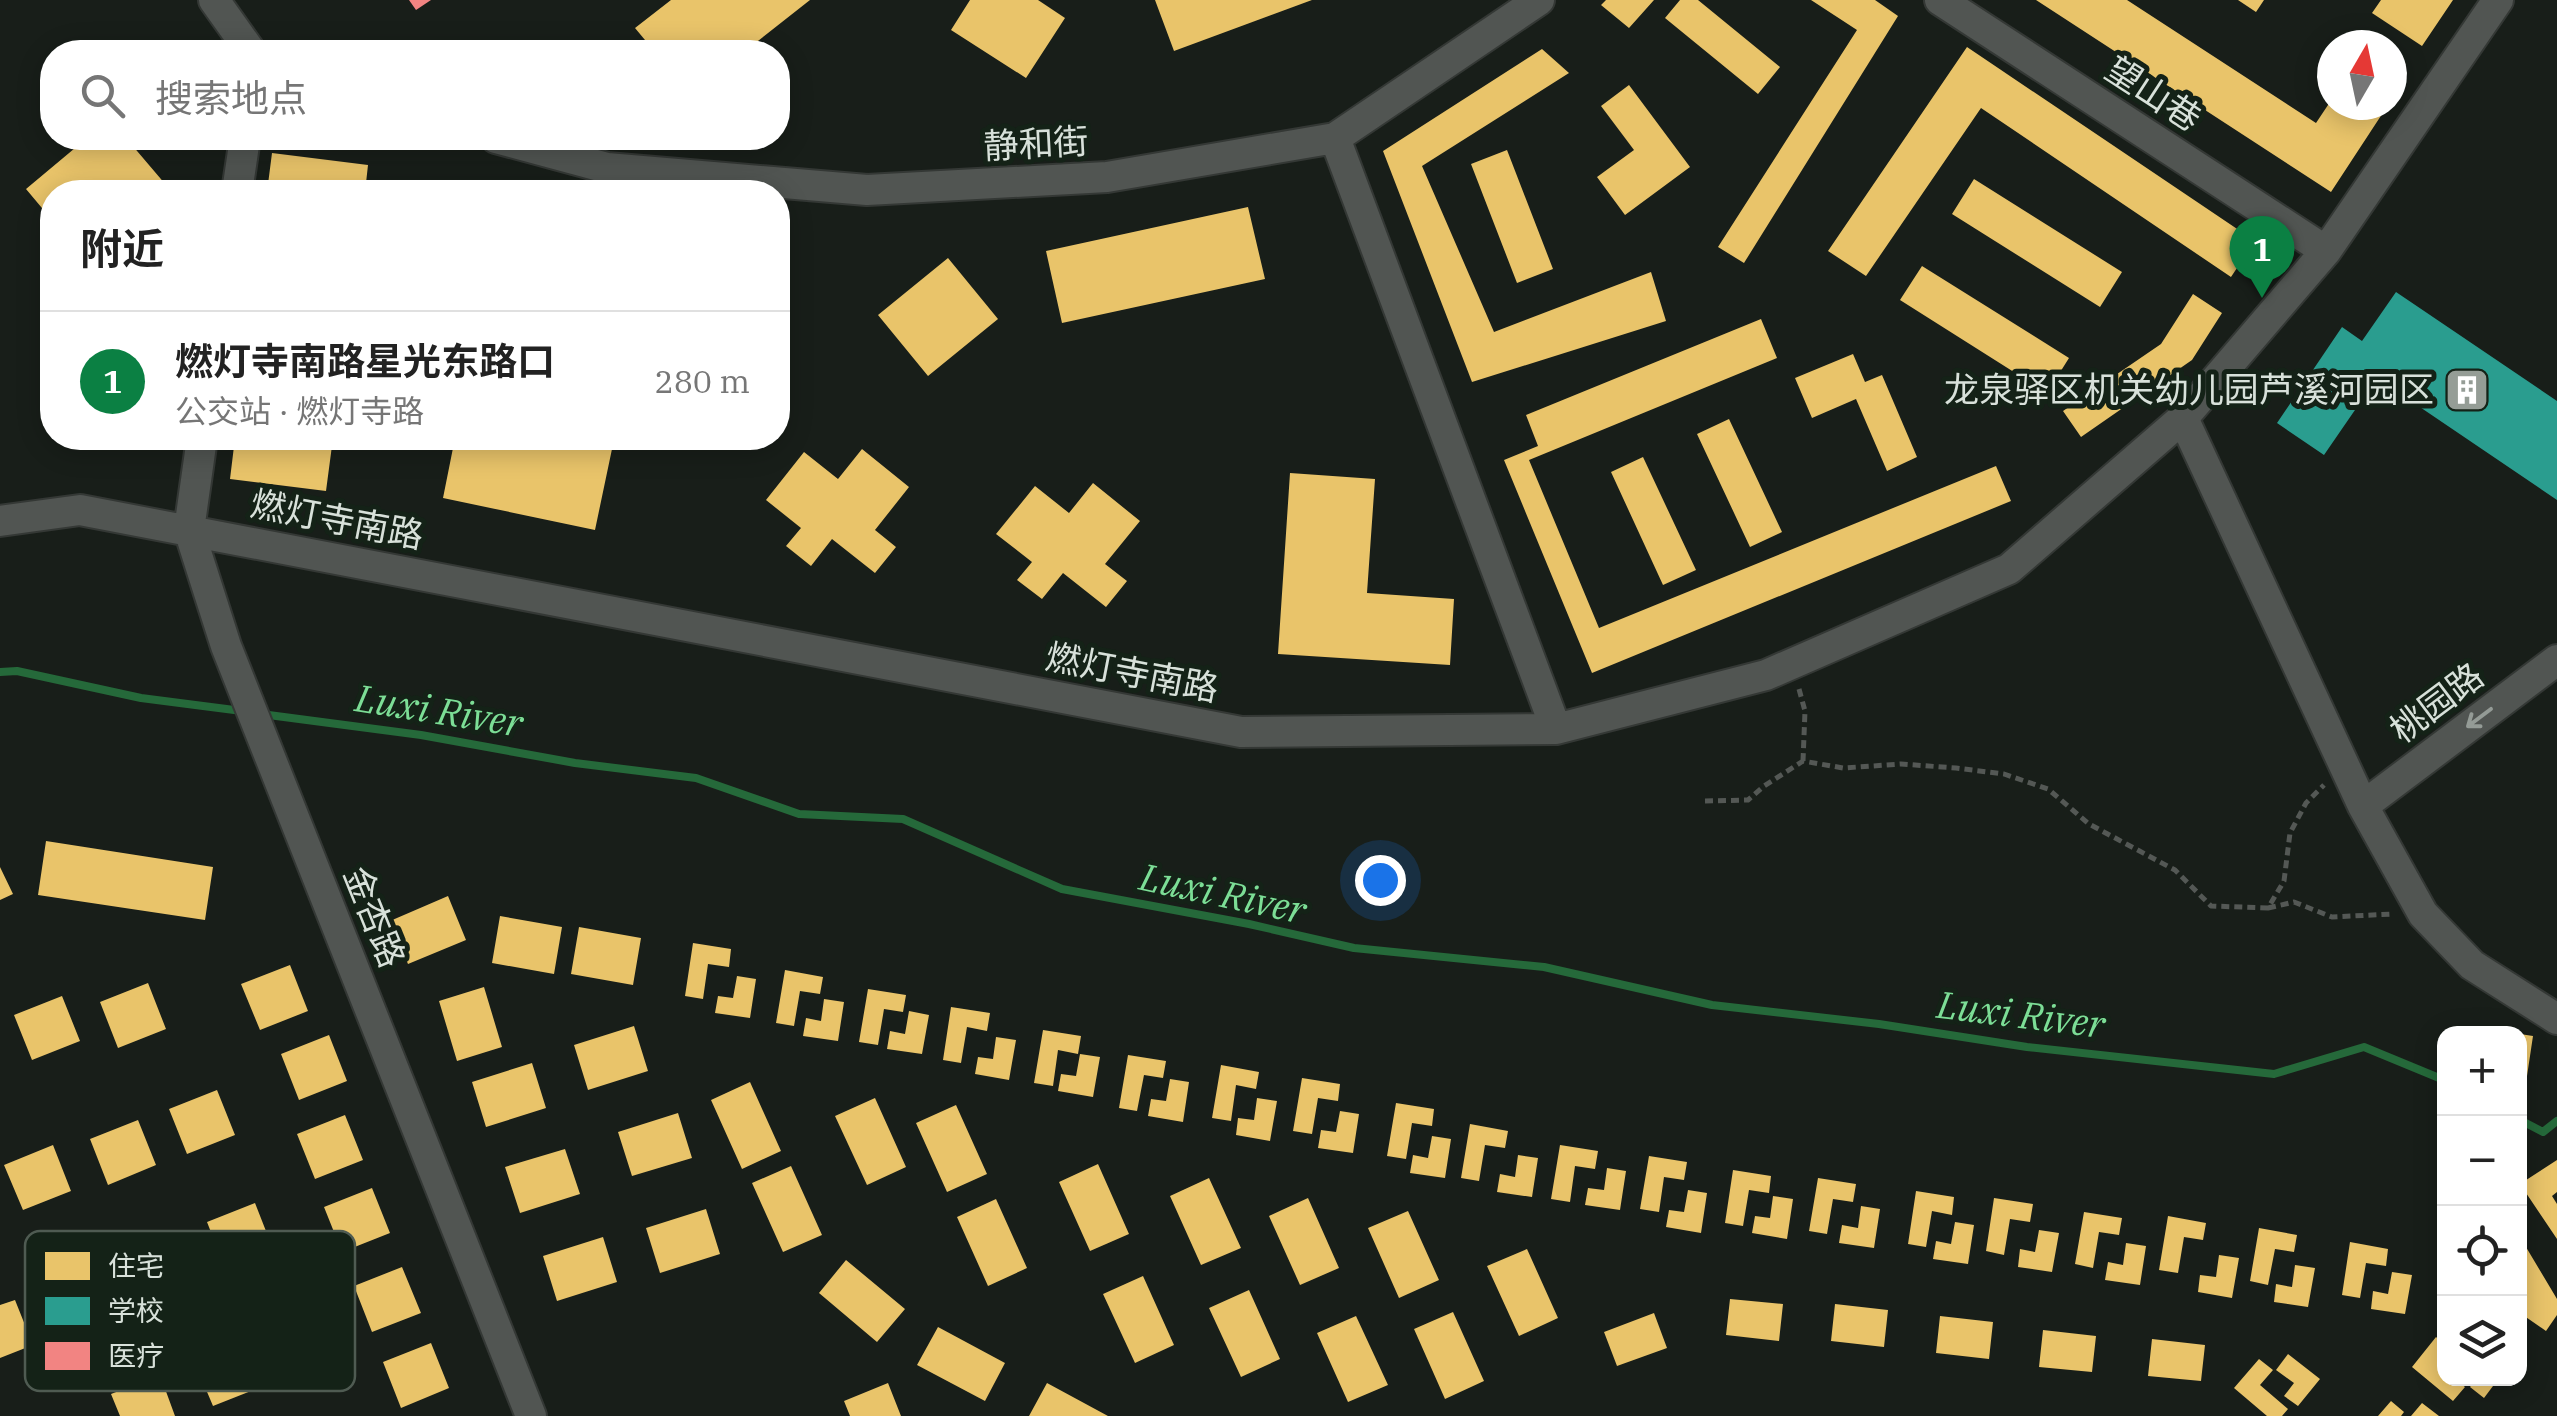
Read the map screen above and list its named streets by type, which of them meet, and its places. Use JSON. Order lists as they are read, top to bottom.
{
  "streets": {
    "street": [
      "望山巷",
      "静和街",
      "燃灯寺南路",
      "桃园路",
      "金杏路"
    ]
  },
  "crossings": [
    ["望山巷", "燃灯寺南路"],
    ["燃灯寺南路", "金杏路"]
  ],
  "one_way": ["桃园路"],
  "water": ["Luxi River"],
  "places": {
    "building": ["龙泉驿区机关幼儿园芦溪河园区"]
  },
  "legend": ["住宅", "学校", "医疗"],
  "north": "top",
  "page": {
    "search": "搜索地点",
    "heading": "附近",
    "pins": "1",
    "list": [
      {
        "mark": "1",
        "name": "燃灯寺南路星光东路口",
        "note": "公交站 · 燃灯寺路",
        "value": "280 m"
      }
    ],
    "map_buttons": ["+", "−"]
  }
}
